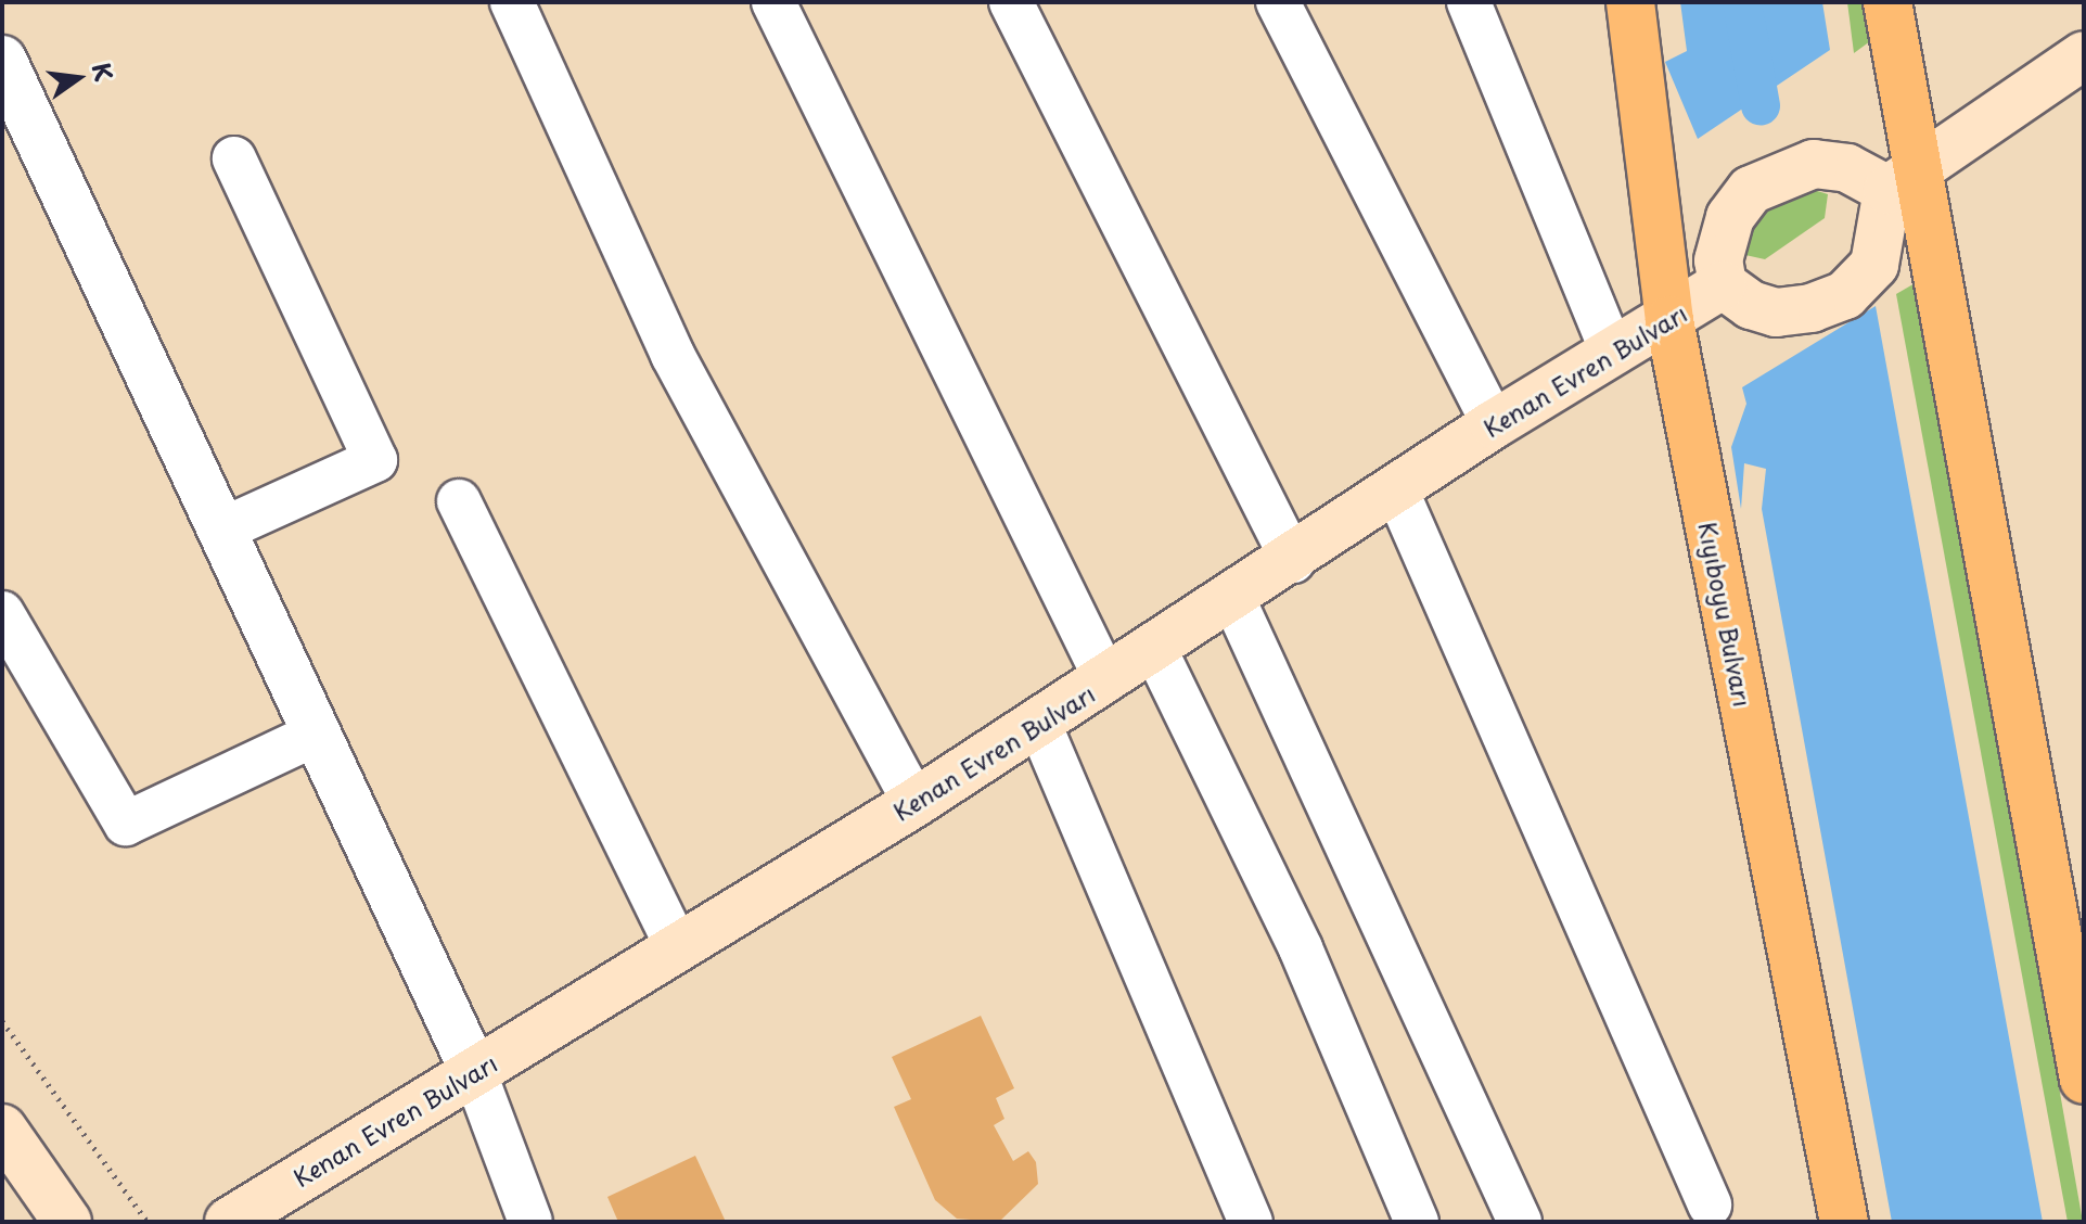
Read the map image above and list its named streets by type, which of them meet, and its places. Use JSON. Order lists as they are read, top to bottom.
{
  "streets": {
    "main road": ["Kenan Evren Bulvarı", "Kıyıboyu Bulvarı"]
  },
  "crossings": [
    ["Kenan Evren Bulvarı", "Kıyıboyu Bulvarı"]
  ],
  "north": "right"
}
